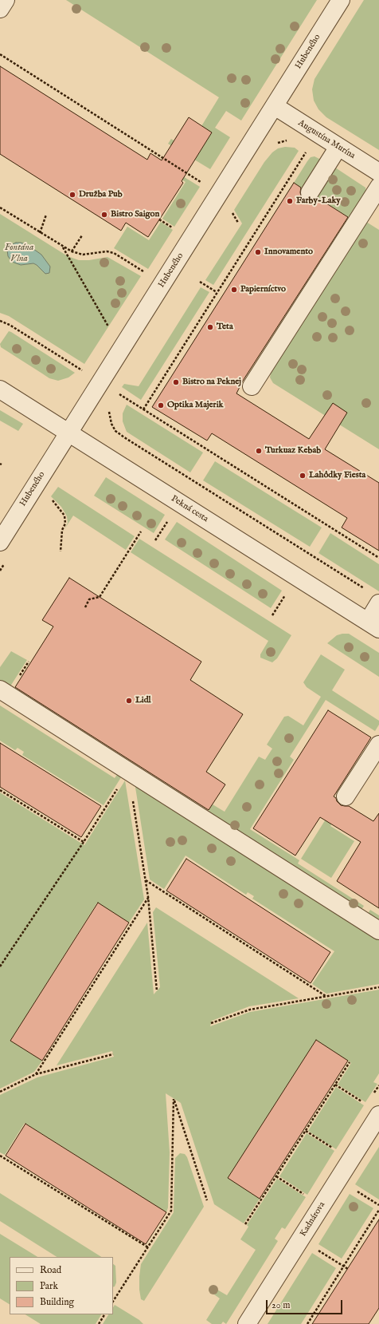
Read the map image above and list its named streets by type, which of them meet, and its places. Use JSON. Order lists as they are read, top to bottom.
{
  "streets": {
    "street": [
      "Hubeného",
      "Augustína Murína",
      "Pekná cesta",
      "Kadnárova"
    ]
  },
  "crossings": [
    ["Hubeného", "Augustína Murína"],
    ["Hubeného", "Pekná cesta"]
  ],
  "water": ["Fontána Vlna"],
  "places": [
    "Družba Pub",
    "Farby-Laky",
    "Bistro Saigon",
    "Innovamento",
    "Papierníctvo",
    "Teta",
    "Bistro na Peknej",
    "Optika Majerik",
    "Turkuaz Kebab",
    "Lahôdky Fiesta",
    "Lidl"
  ],
  "legend": ["Road", "Park", "Building"],
  "scale_bar": "20 m"
}
